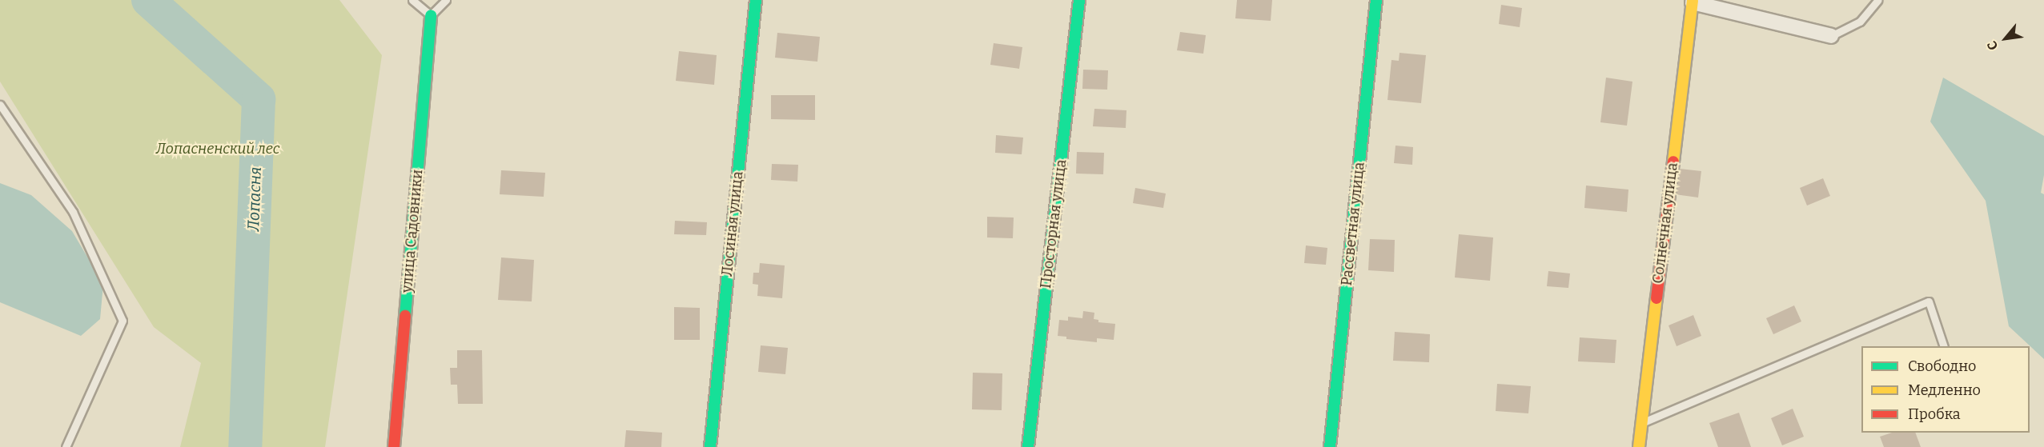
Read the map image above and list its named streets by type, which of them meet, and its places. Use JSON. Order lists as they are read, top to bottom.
{
  "streets": {
    "street": [
      "Солнечная улица",
      "Лосиная улица",
      "Просторная улица",
      "Рассветная улица",
      "улица Садовники"
    ]
  },
  "water": ["Лопасня"],
  "parks": ["Лопасненский лес"],
  "legend": ["Свободно", "Медленно", "Пробка"],
  "north": "bottom left"
}
